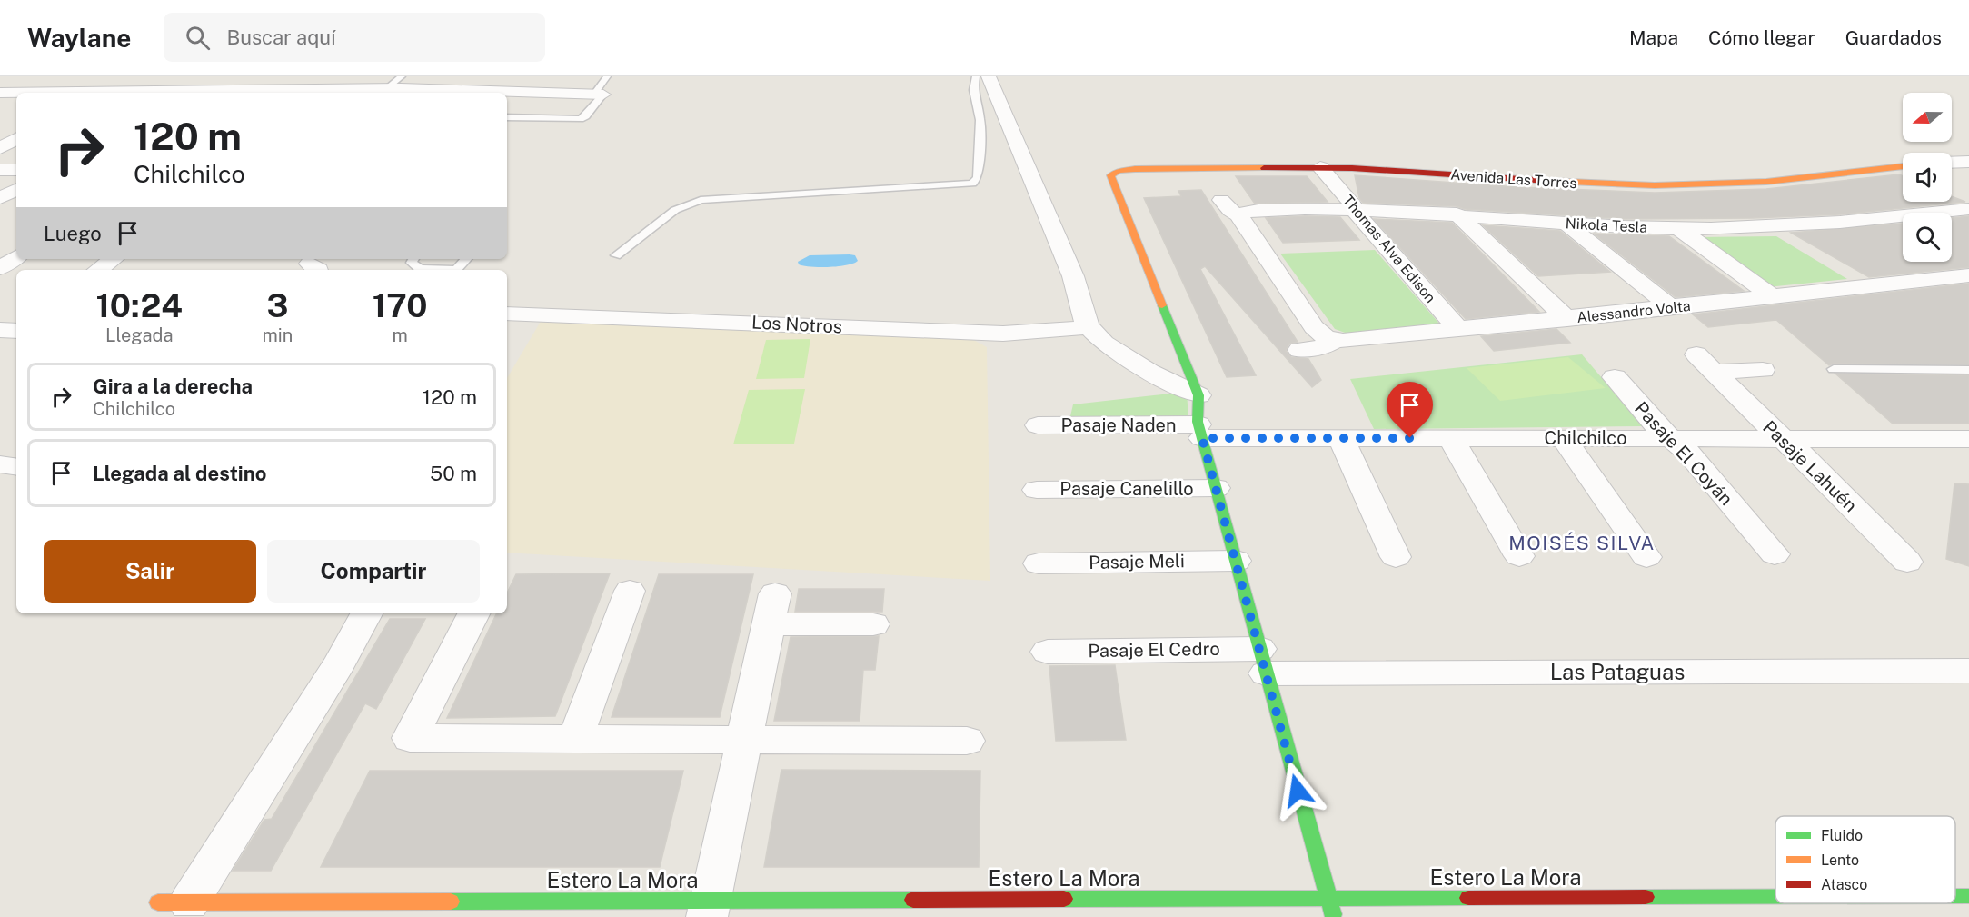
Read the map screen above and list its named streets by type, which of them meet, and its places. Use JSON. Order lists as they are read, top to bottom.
{
  "streets": {
    "street": [
      "Avenida Las Torres",
      "Nikola Tesla",
      "Thomas Alva Edison",
      "Alessandro Volta",
      "Los Notros",
      "Pasaje Naden",
      "Chilchilco",
      "Pasaje El Coyán",
      "Pasaje Lahuén",
      "Pasaje Canelillo",
      "Pasaje Meli",
      "Pasaje El Cedro",
      "Las Pataguas",
      "Estero La Mora"
    ]
  },
  "crossings": [
    ["Avenida Las Torres", "Thomas Alva Edison"],
    ["Nikola Tesla", "Thomas Alva Edison"],
    ["Thomas Alva Edison", "Alessandro Volta"],
    ["Pasaje Naden", "Chilchilco"],
    ["Chilchilco", "Pasaje El Coyán"],
    ["Chilchilco", "Pasaje Lahuén"],
    ["Pasaje El Cedro", "Las Pataguas"]
  ],
  "districts": ["MOISÉS SILVA"],
  "legend": ["Fluido", "Lento", "Atasco"],
  "north": "left",
  "page": {
    "header": "Waylane",
    "search": "Buscar aquí",
    "nav": ["Mapa", "Cómo llegar", "Guardados"],
    "turn": ["120 m", "Chilchilco"],
    "then": "Luego",
    "eta": [
      "10:24",
      "Llegada",
      "3",
      "min",
      "170",
      "m"
    ],
    "list": [
      {
        "name": "Gira a la derecha",
        "note": "Chilchilco",
        "value": "120 m"
      },
      {
        "name": "Llegada al destino",
        "value": "50 m"
      }
    ],
    "buttons": ["Salir", "Compartir"]
  }
}
